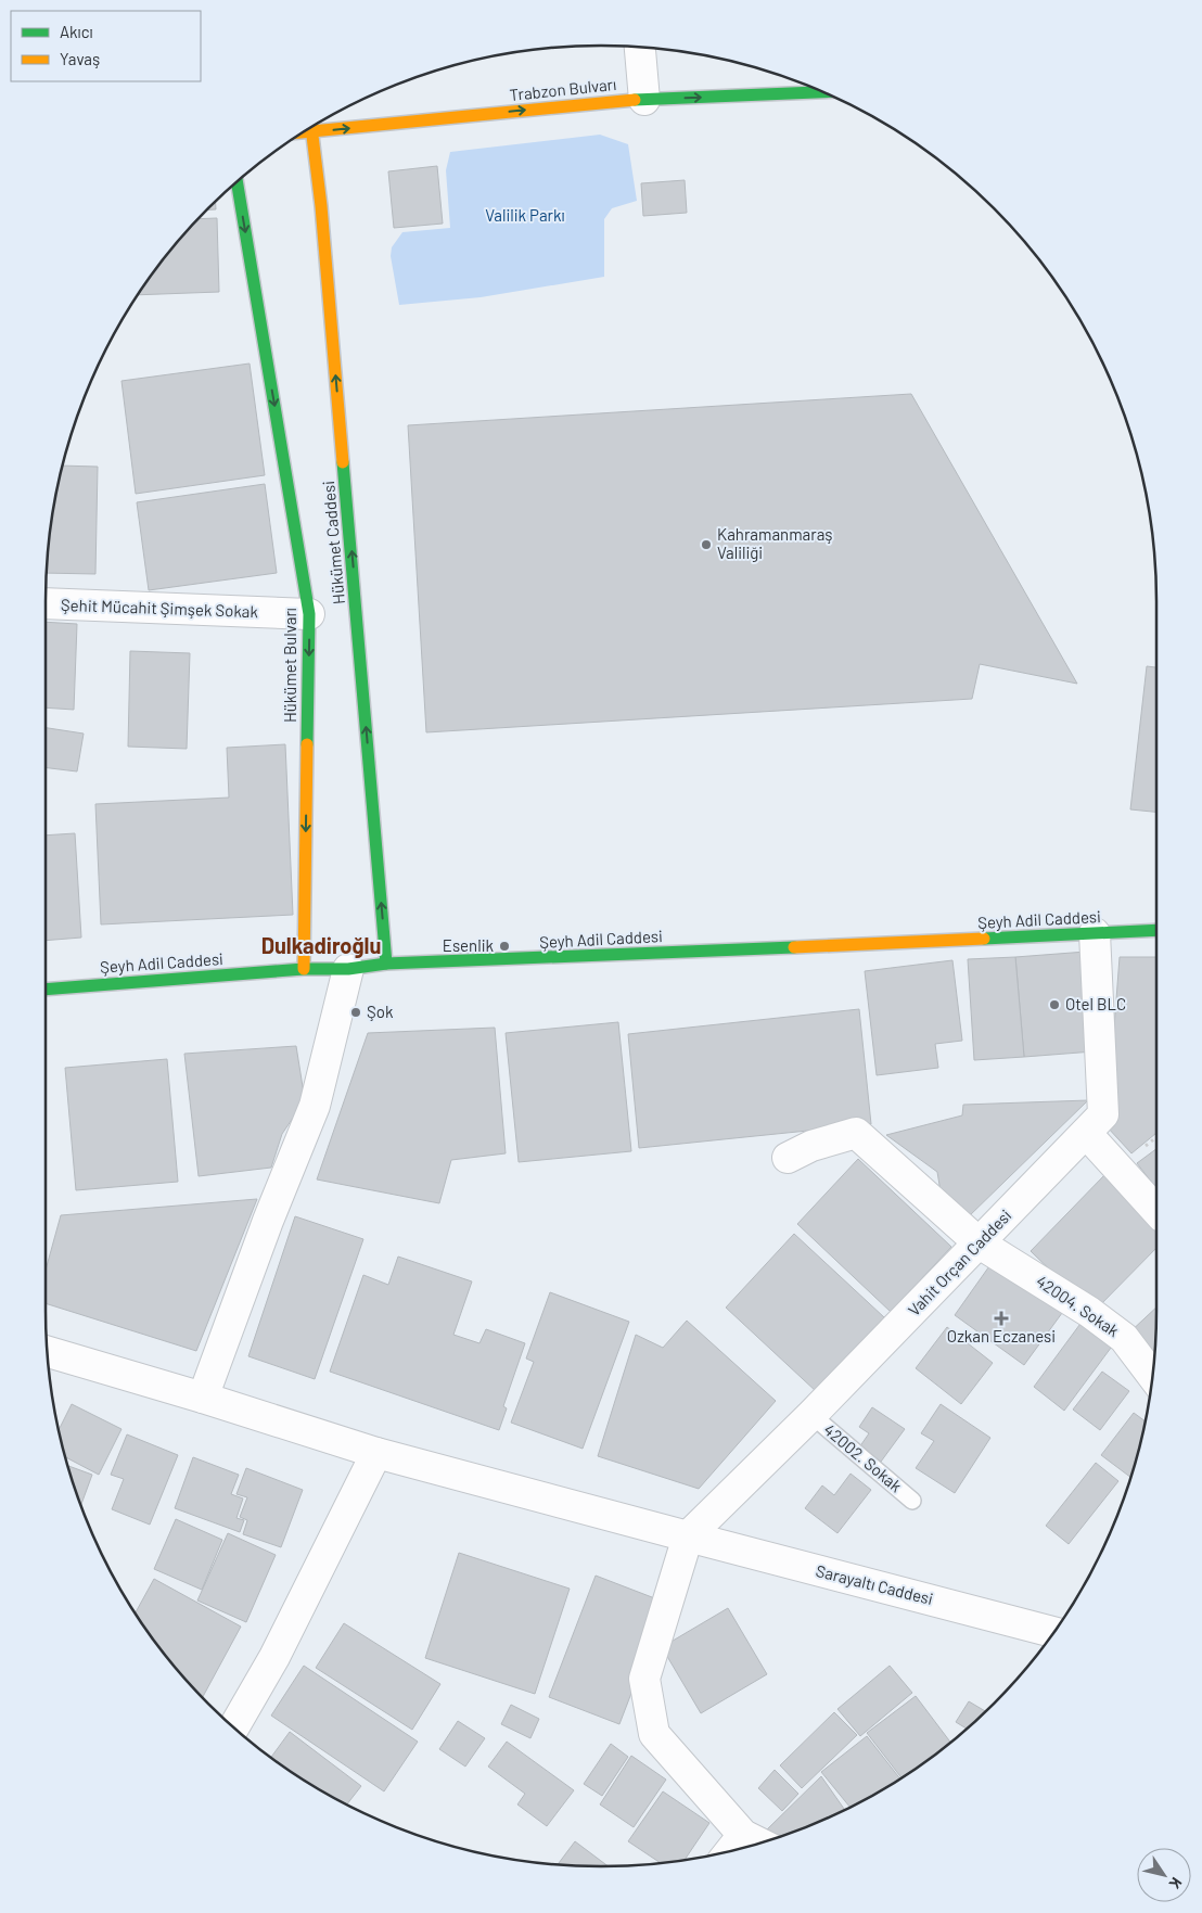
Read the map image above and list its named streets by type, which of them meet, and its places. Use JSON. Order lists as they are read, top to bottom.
{
  "streets": {
    "main road": [
      "Trabzon Bulvarı",
      "Hükümet Caddesi",
      "Hükümet Bulvarı",
      "Şeyh Adil Caddesi"
    ],
    "street": [
      "Şehit Mücahit Şimşek Sokak",
      "Vahit Orçan Caddesi",
      "42004. Sokak",
      "Sarayaltı Caddesi"
    ],
    "lane": ["42002. Sokak"]
  },
  "crossings": [
    ["Trabzon Bulvarı", "Hükümet Caddesi"],
    ["Hükümet Caddesi", "Şeyh Adil Caddesi"],
    ["Şehit Mücahit Şimşek Sokak", "Hükümet Bulvarı"],
    ["Hükümet Bulvarı", "Şeyh Adil Caddesi"],
    ["Şeyh Adil Caddesi", "Vahit Orçan Caddesi"],
    ["Vahit Orçan Caddesi", "42004. Sokak"],
    ["Vahit Orçan Caddesi", "42002. Sokak"],
    ["Vahit Orçan Caddesi", "Sarayaltı Caddesi"]
  ],
  "one_way": ["Trabzon Bulvarı", "Hükümet Caddesi", "Hükümet Bulvarı"],
  "districts": ["Dulkadiroğlu"],
  "parks": ["Valilik Parkı"],
  "places": {
    "other": [
      "Kahramanmaraş Valiliği",
      "Esenlik",
      "Otel BLC",
      "Şok"
    ],
    "health": ["Ozkan Eczanesi"]
  },
  "legend": ["Akıcı", "Yavaş"],
  "north": "bottom right"
}
